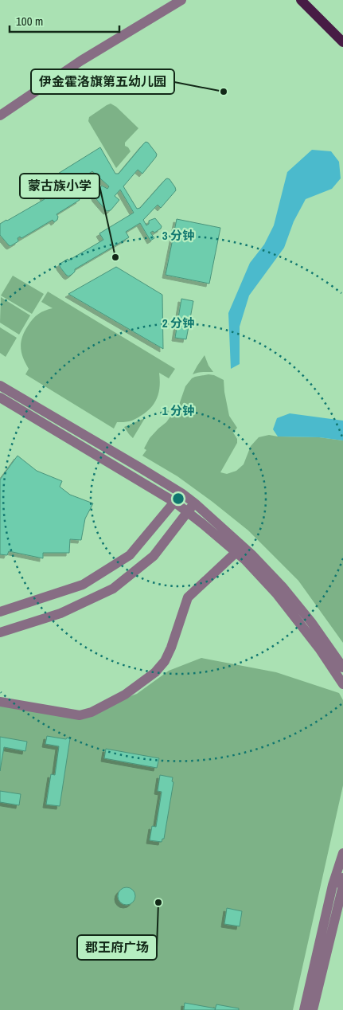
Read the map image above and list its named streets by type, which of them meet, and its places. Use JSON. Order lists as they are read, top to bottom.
{
  "places": ["伊金霍洛旗第五幼儿园", "蒙古族小学", "郡王府广场"],
  "scale_bar": "100 m",
  "rings": ["3 分钟", "2 分钟", "1 分钟"]
}
